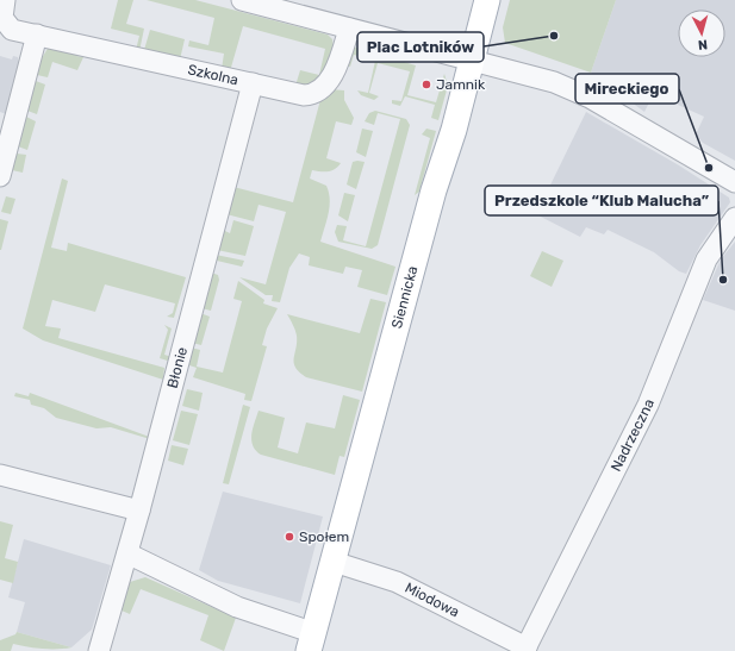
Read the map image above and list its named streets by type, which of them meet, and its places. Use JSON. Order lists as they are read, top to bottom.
{
  "streets": {
    "main road": ["Siennicka"],
    "street": [
      "Szkolna",
      "Błonie",
      "Nadrzeczna",
      "Miodowa"
    ]
  },
  "crossings": [
    ["Szkolna", "Błonie"],
    ["Siennicka", "Miodowa"],
    ["Nadrzeczna", "Miodowa"]
  ],
  "places": [
    "Plac Lotników",
    "Jamnik",
    "Mireckiego",
    "Przedszkole “Klub Malucha”",
    "Społem"
  ],
  "north": "bottom"
}
